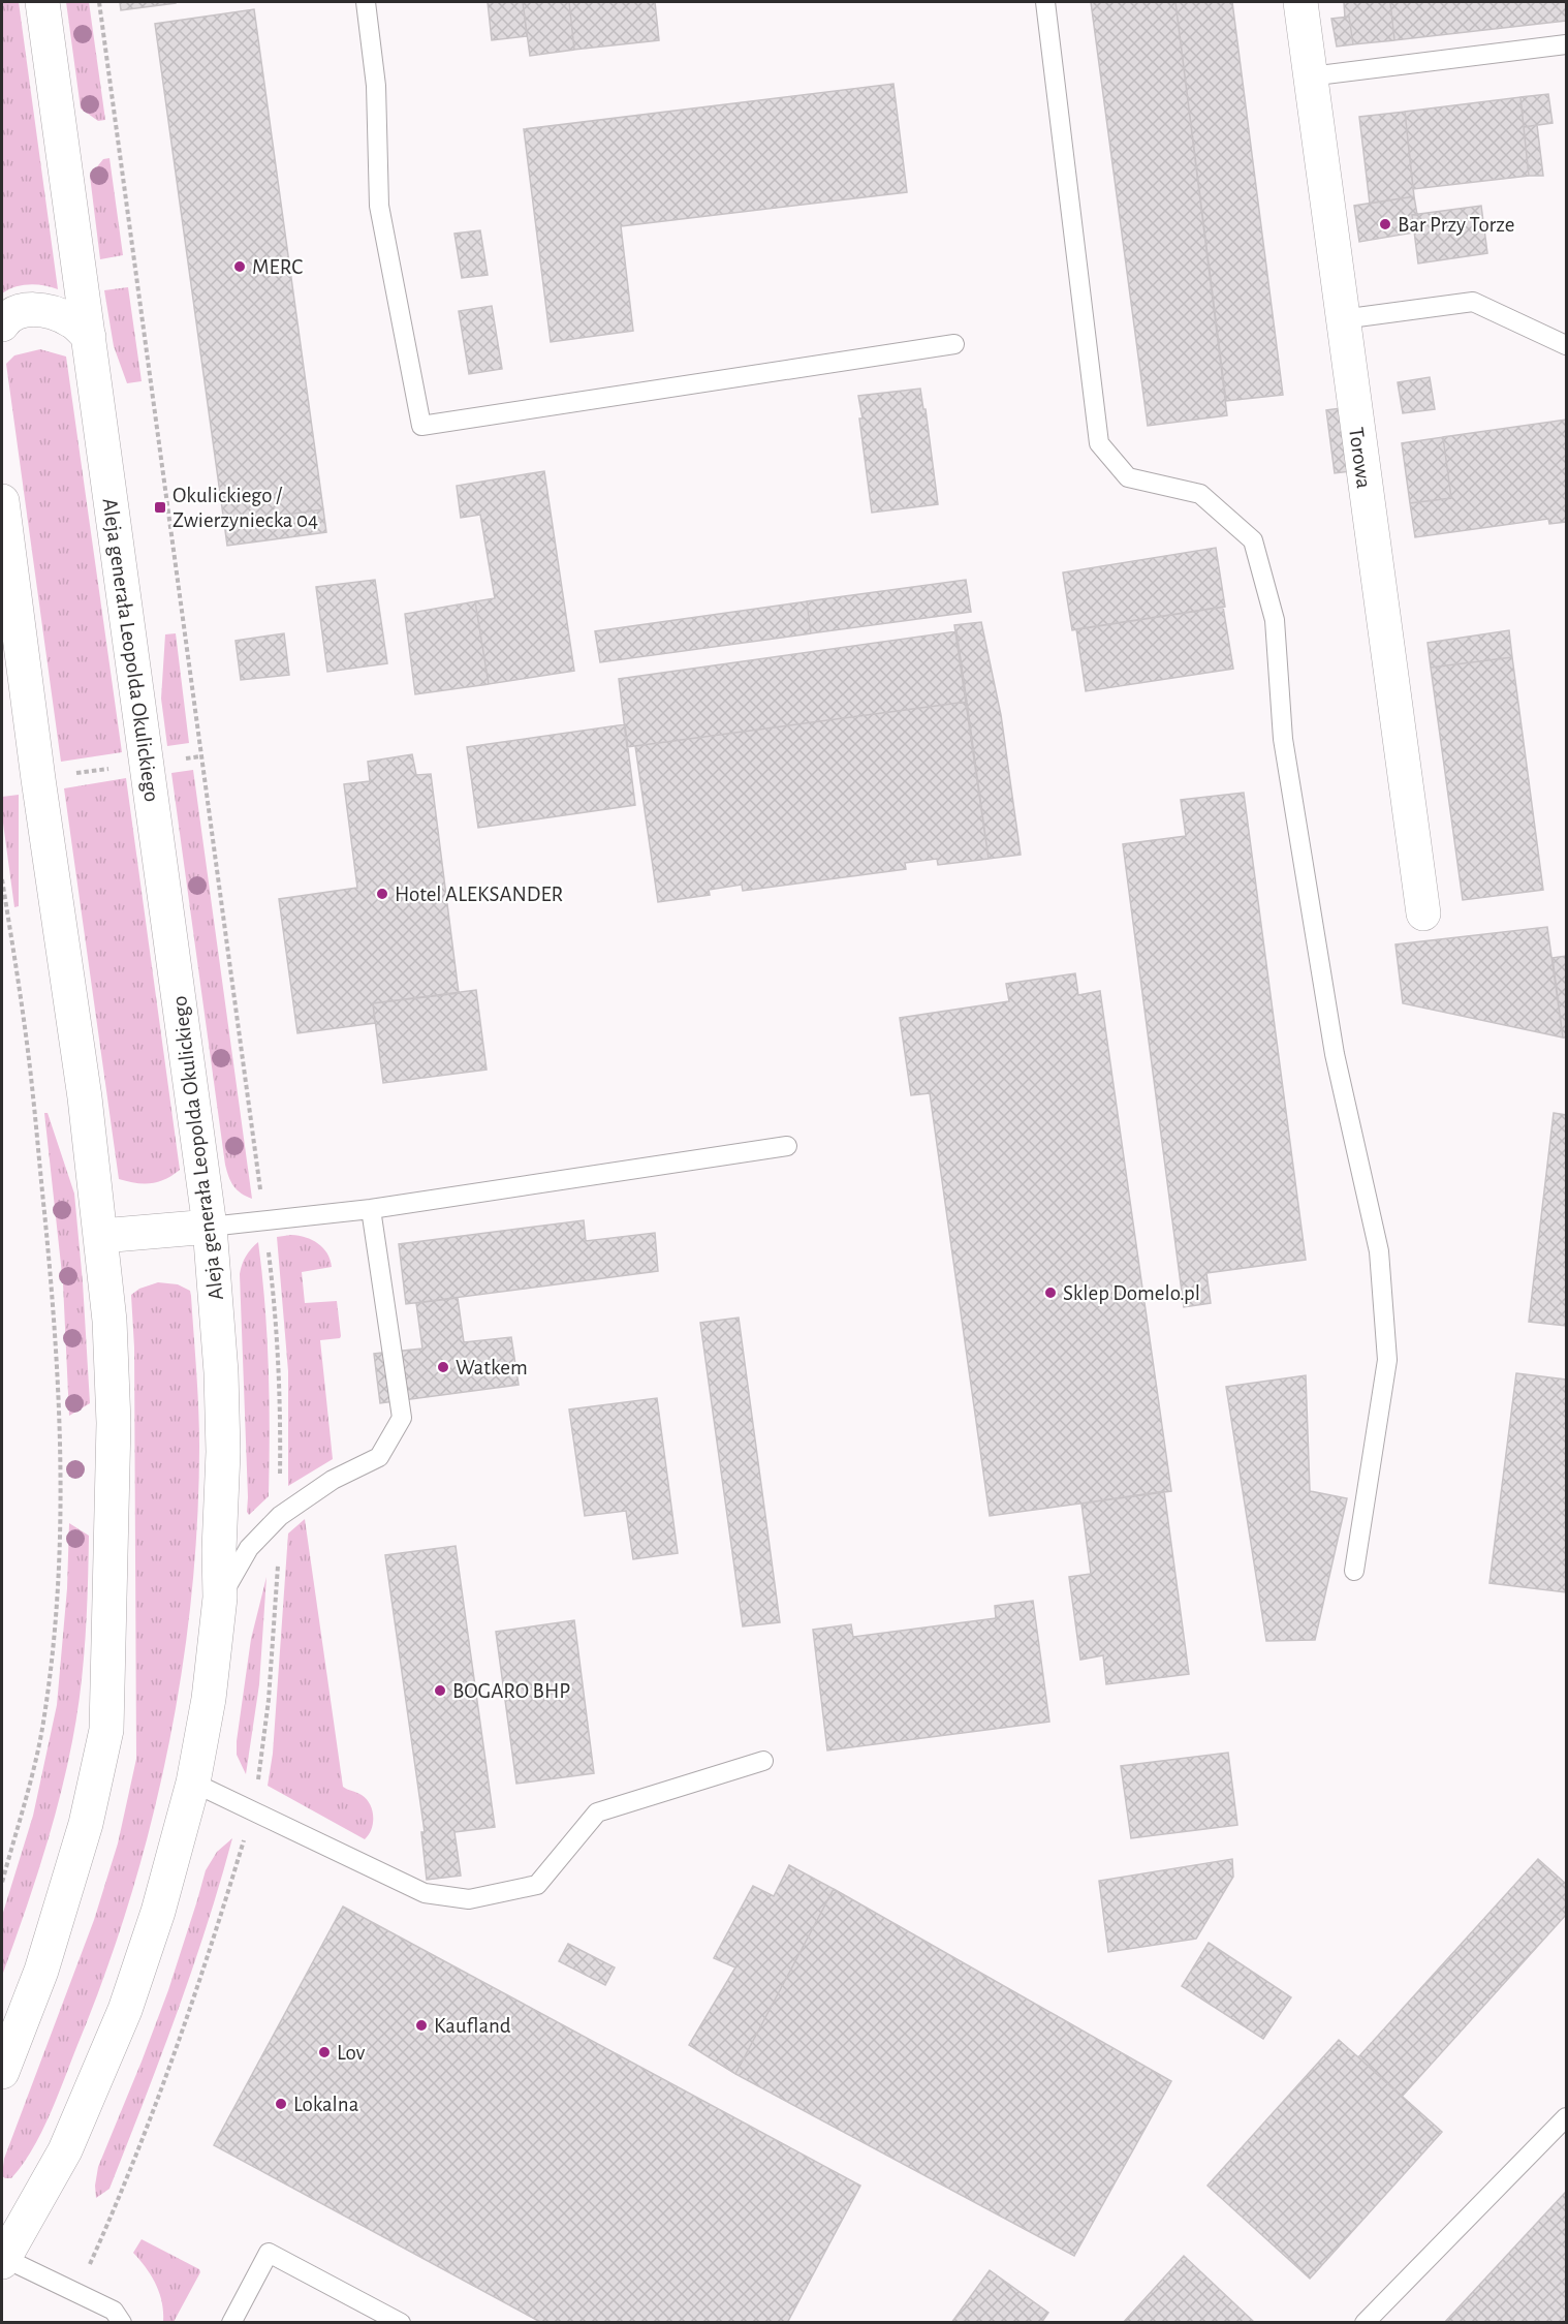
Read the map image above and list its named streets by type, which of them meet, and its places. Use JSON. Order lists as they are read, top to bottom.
{
  "streets": {
    "main road": ["Torowa", "Aleja generała Leopolda Okulickiego"]
  },
  "places": {
    "other": [
      "Bar Przy Torze",
      "MERC",
      "Hotel ALEKSANDER",
      "Sklep Domelo.pl",
      "Watkem",
      "BOGARO BHP",
      "Kaufland",
      "Lov",
      "Lokalna"
    ],
    "transit": ["Okulickiego / Zwierzyniecka 04"]
  }
}
